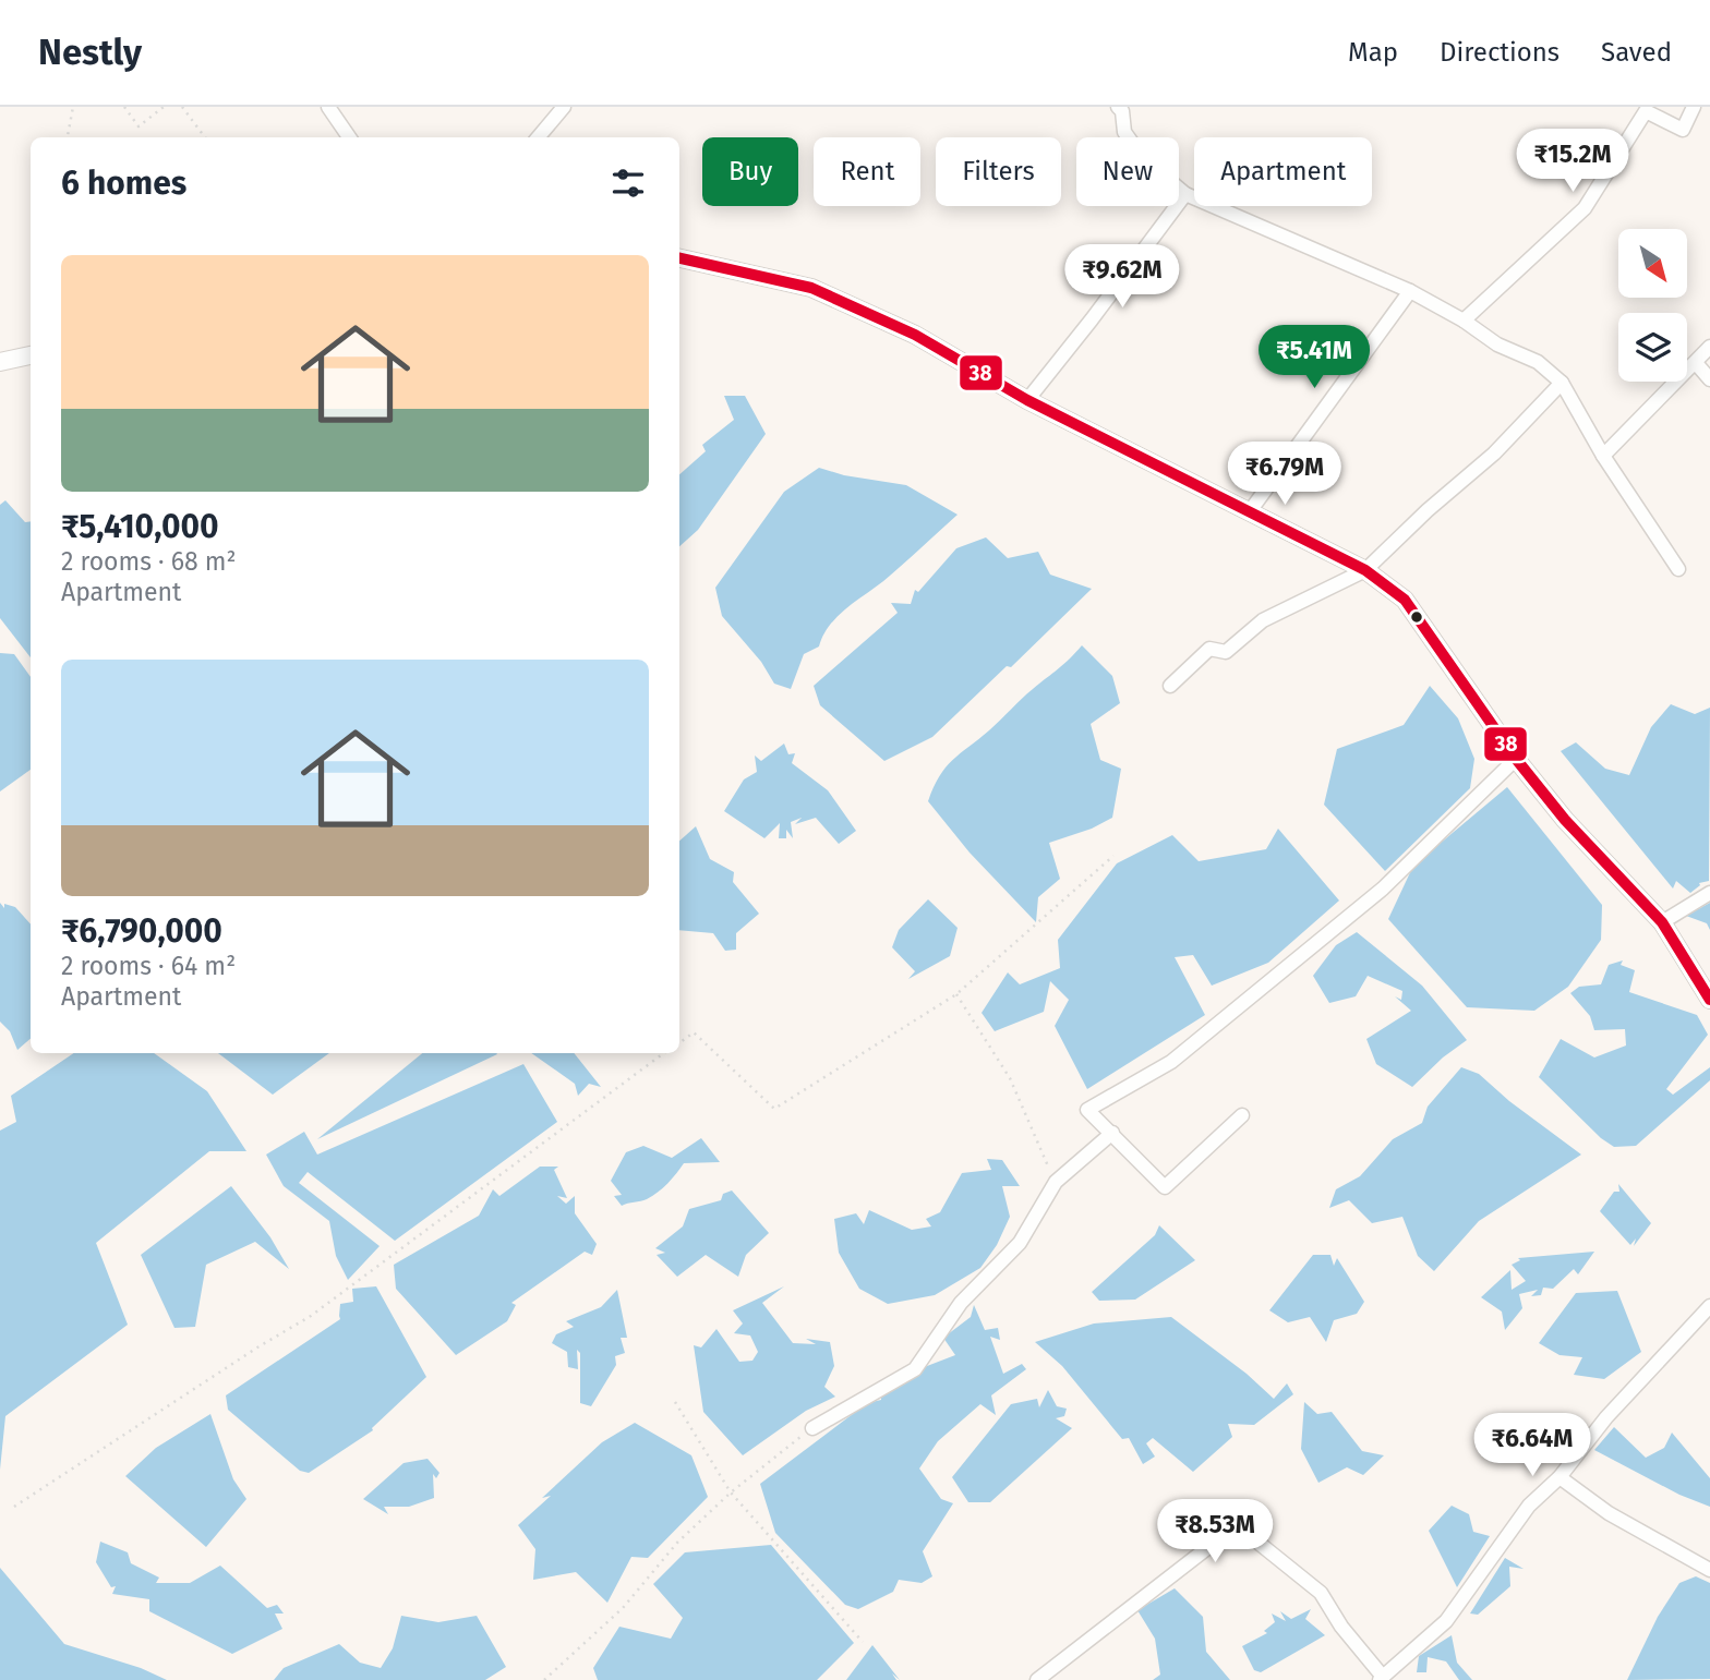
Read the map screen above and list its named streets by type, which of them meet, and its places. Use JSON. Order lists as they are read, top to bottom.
{
  "lines": ["transit line 38"],
  "north": "bottom right",
  "page": {
    "header": "Nestly",
    "nav": ["Map", "Directions", "Saved"],
    "price": [
      "₹15.2M",
      "₹9.62M",
      "₹5.41M",
      "₹6.79M",
      "₹6.64M",
      "₹8.53M"
    ],
    "chip": [
      "Buy",
      "Rent",
      "Filters",
      "New",
      "Apartment"
    ],
    "heading": "6 homes",
    "list": [
      {
        "name": "₹5,410,000",
        "note": "2 rooms · 68 m² · Apartment"
      },
      {
        "name": "₹6,790,000",
        "note": "2 rooms · 64 m² · Apartment"
      }
    ]
  }
}
